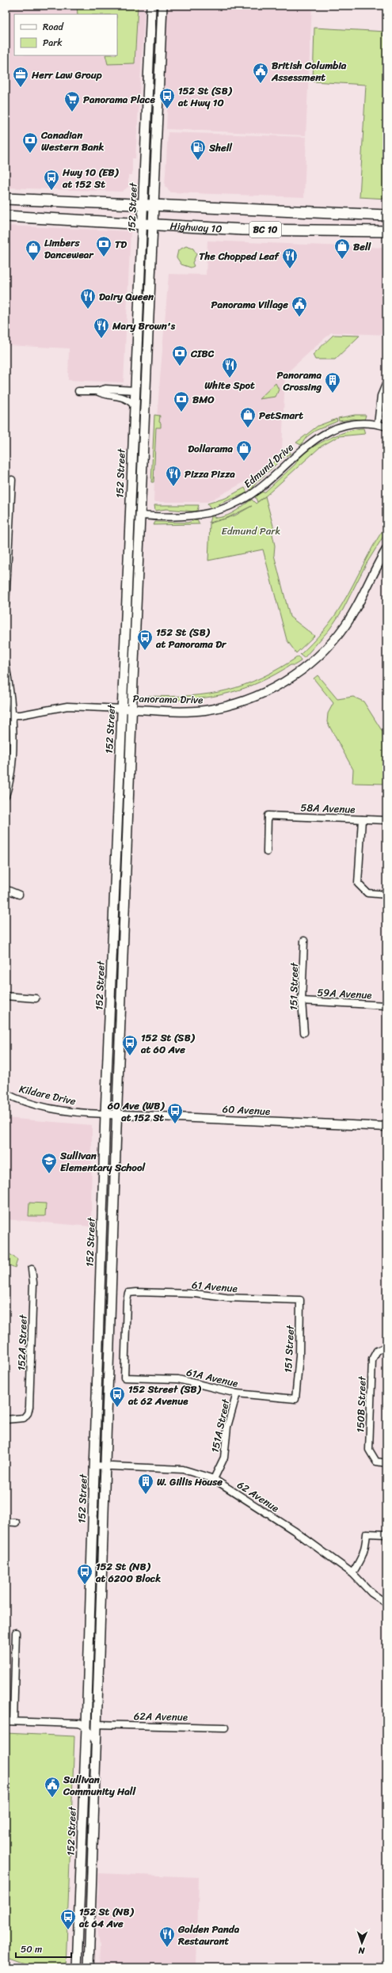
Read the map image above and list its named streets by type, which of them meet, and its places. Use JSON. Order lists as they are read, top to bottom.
{
  "streets": {
    "highway": ["Highway 10", "BC 10"],
    "main road": ["152 Street"],
    "street": [
      "Edmund Drive",
      "Panorama Drive",
      "58A Avenue",
      "151 Street",
      "59A Avenue",
      "Kildare Drive",
      "60 Avenue",
      "61 Avenue",
      "152A Street",
      "61A Avenue",
      "150B Street",
      "151A Street",
      "62 Avenue",
      "62A Avenue"
    ]
  },
  "crossings": [
    ["152 Street", "Highway 10"],
    ["152 Street", "Edmund Drive"],
    ["152 Street", "Panorama Drive"],
    ["152 Street", "Kildare Drive"],
    ["152 Street", "60 Avenue"],
    ["152 Street", "62 Avenue"],
    ["152 Street", "62A Avenue"],
    ["151 Street", "59A Avenue"],
    ["151 Street", "61 Avenue"],
    ["151 Street", "61A Avenue"],
    ["Kildare Drive", "60 Avenue"],
    ["61 Avenue", "61A Avenue"],
    ["61A Avenue", "151A Street"],
    ["151A Street", "62 Avenue"]
  ],
  "parks": ["Edmund Park"],
  "places": {
    "public building": ["British Columbia Assessment", "Panorama Village", "Sullivan Community Hall"],
    "office": ["Herr Law Group"],
    "bus stop": [
      "152 St (SB) at Hwy 10",
      "Hwy 10 (EB) at 152 St",
      "152 St (SB) at Panorama Dr",
      "152 St (SB) at 60 Ave",
      "60 Ave (WB) at 152 St",
      "152 Street (SB) at 62 Avenue",
      "152 St (NB) at 6200 Block",
      "152 St (NB) at 64 Ave"
    ],
    "supermarket": ["Panorama Place"],
    "bank": [
      "Canadian Western Bank",
      "TD",
      "CIBC",
      "BMO"
    ],
    "fuel station": ["Shell"],
    "shop": [
      "Bell",
      "Limbers Dancewear",
      "PetSmart",
      "Dollarama"
    ],
    "restaurant": [
      "The Chopped Leaf",
      "Dairy Queen",
      "Mary Brown's",
      "White Spot",
      "Pizza Pizza",
      "Golden Panda Restaurant"
    ],
    "building": ["Panorama Crossing", "W. Gillis House"],
    "school or university": ["Sullivan Elementary School"]
  },
  "legend": ["Road", "Park"],
  "scale_bar": "50 m",
  "north": "bottom"
}
